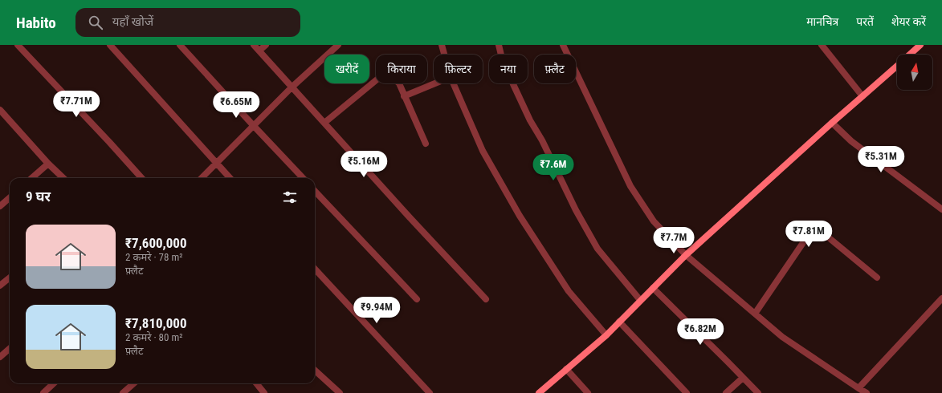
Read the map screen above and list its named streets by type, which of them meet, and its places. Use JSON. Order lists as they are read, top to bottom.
{
  "north": "top",
  "page": {
    "header": "Habito",
    "search": "यहाँ खोजें",
    "nav": ["मानचित्र", "परतें", "शेयर करें"],
    "chip": [
      "खरीदें",
      "किराया",
      "फ़िल्टर",
      "नया",
      "फ़्लैट"
    ],
    "price": [
      "₹7.71M",
      "₹6.65M",
      "₹5.31M",
      "₹5.16M",
      "₹7.6M",
      "₹7.81M",
      "₹7.7M",
      "₹9.94M",
      "₹6.82M"
    ],
    "heading": "9 घर",
    "list": [
      {
        "name": "₹7,600,000",
        "note": "2 कमरे · 78 m² · फ़्लैट"
      },
      {
        "name": "₹7,810,000",
        "note": "2 कमरे · 80 m² · फ़्लैट"
      }
    ]
  }
}
